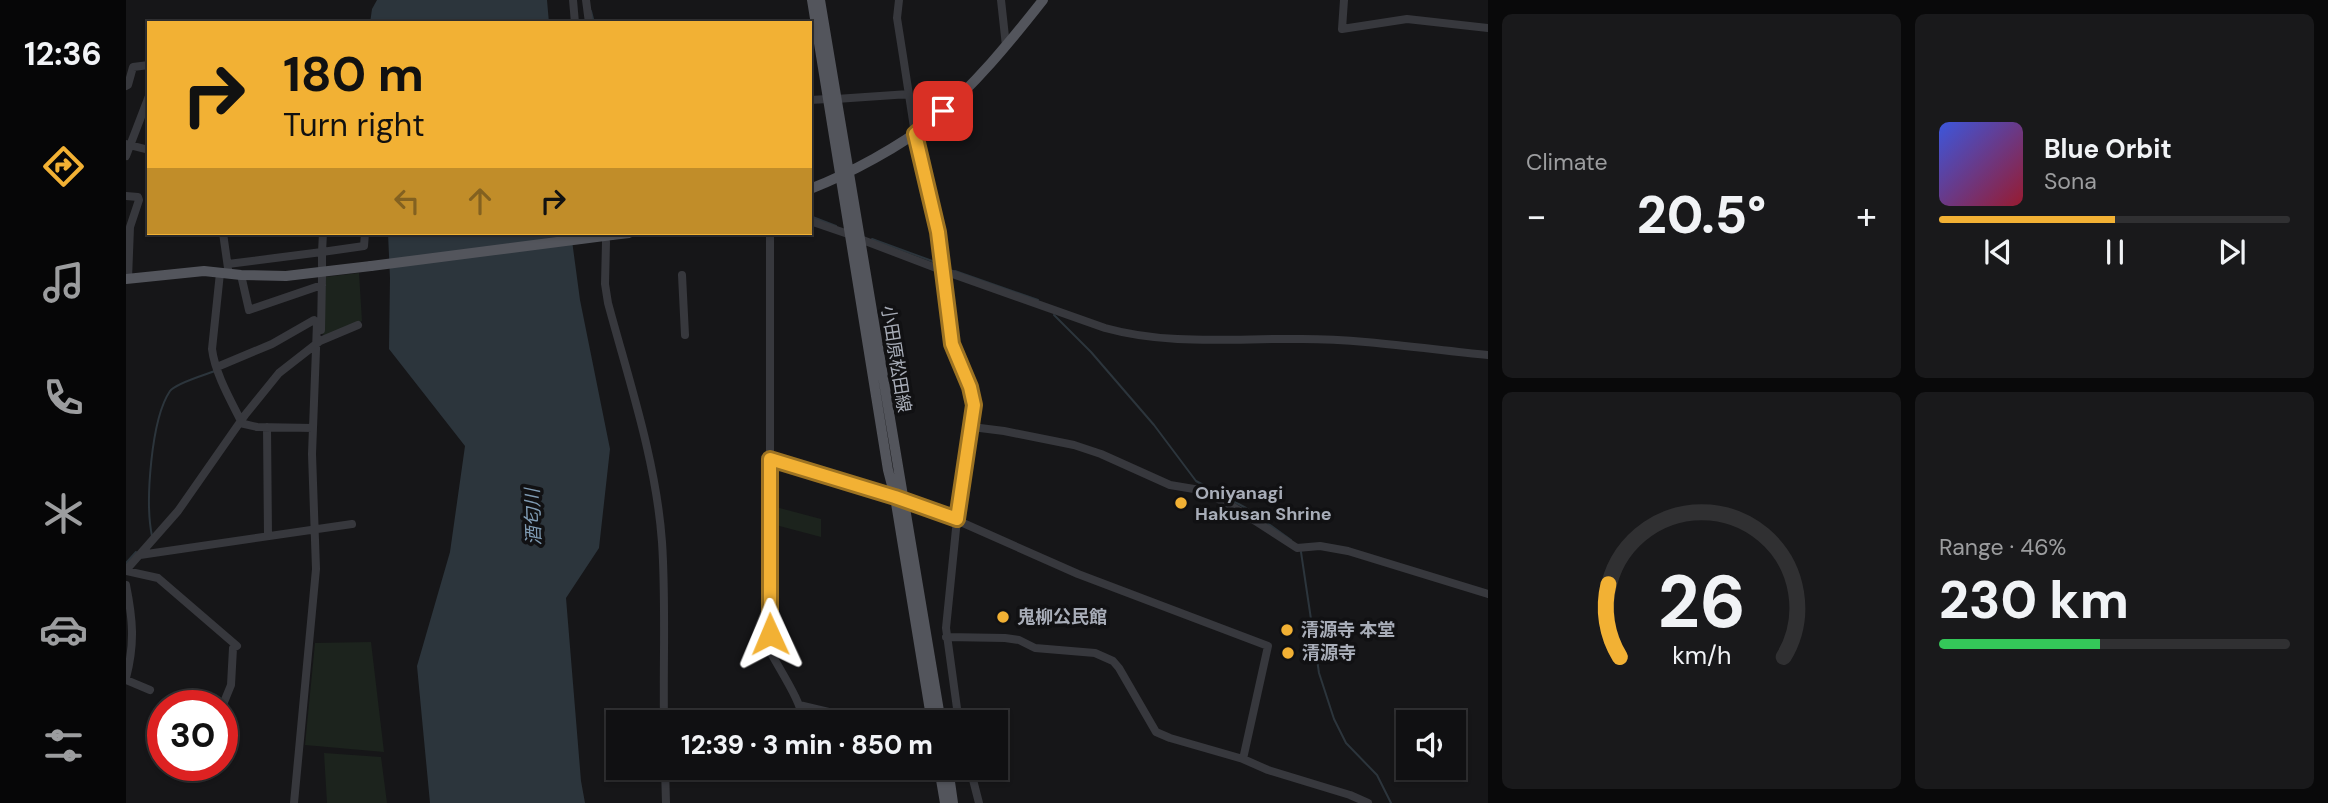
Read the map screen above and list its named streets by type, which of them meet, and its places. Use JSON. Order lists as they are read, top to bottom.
{
  "streets": {
    "main road": ["小田原松田線"]
  },
  "water": ["酒匂川"],
  "places": [
    "Oniyanagi Hakusan Shrine",
    "鬼柳公民館",
    "清源寺 本堂",
    "清源寺"
  ],
  "page": {
    "tabs": "12:36",
    "tile": [
      "Climate",
      ["Range · 46%", "230 km"]
    ],
    "turn": ["180 m", "Turn right"],
    "song": ["Blue Orbit", "Sona"],
    "heat": ["−", "20.5°", "+"],
    "limit": "30",
    "trip": "12:39 · 3 min · 850 m",
    "gauge": ["26", "km/h"]
  }
}
